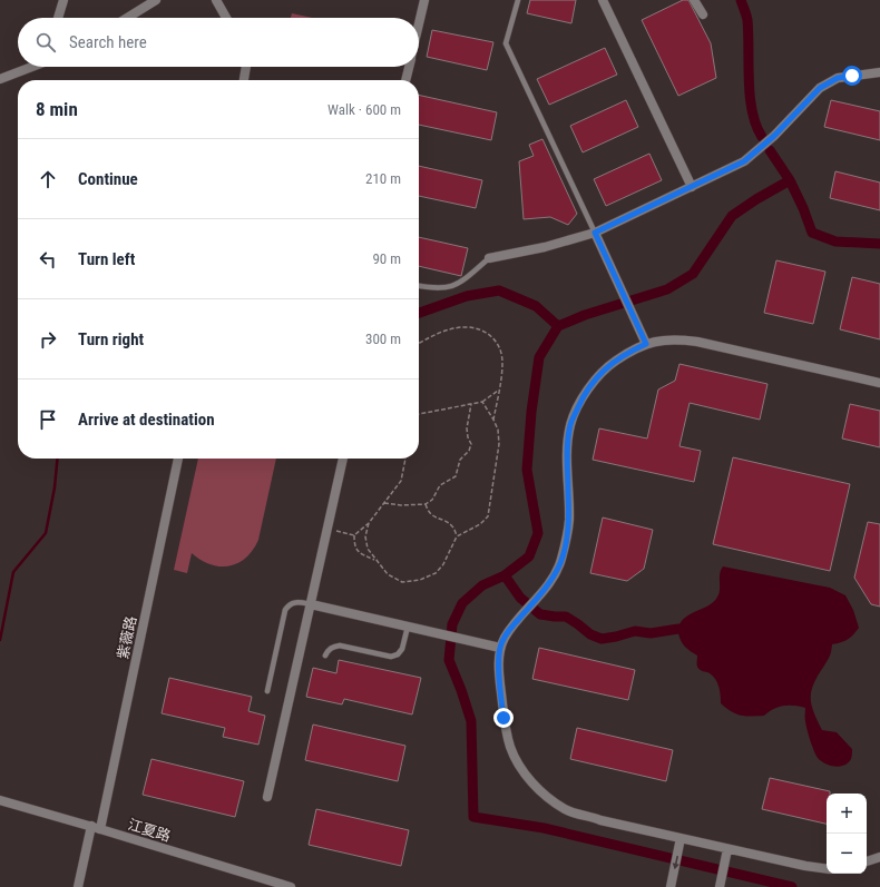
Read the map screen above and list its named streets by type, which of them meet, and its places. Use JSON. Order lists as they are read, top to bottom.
{
  "streets": {
    "street": ["紫薇路", "江夏路"]
  },
  "crossings": [
    ["紫薇路", "江夏路"]
  ],
  "page": {
    "search": "Search here",
    "heading": ["8 min", "Walk · 600 m"],
    "list": [
      ["Continue", "210 m"],
      ["Turn left", "90 m"],
      ["Turn right", "300 m"],
      "Arrive at destination"
    ],
    "map_buttons": ["+", "−"]
  }
}
